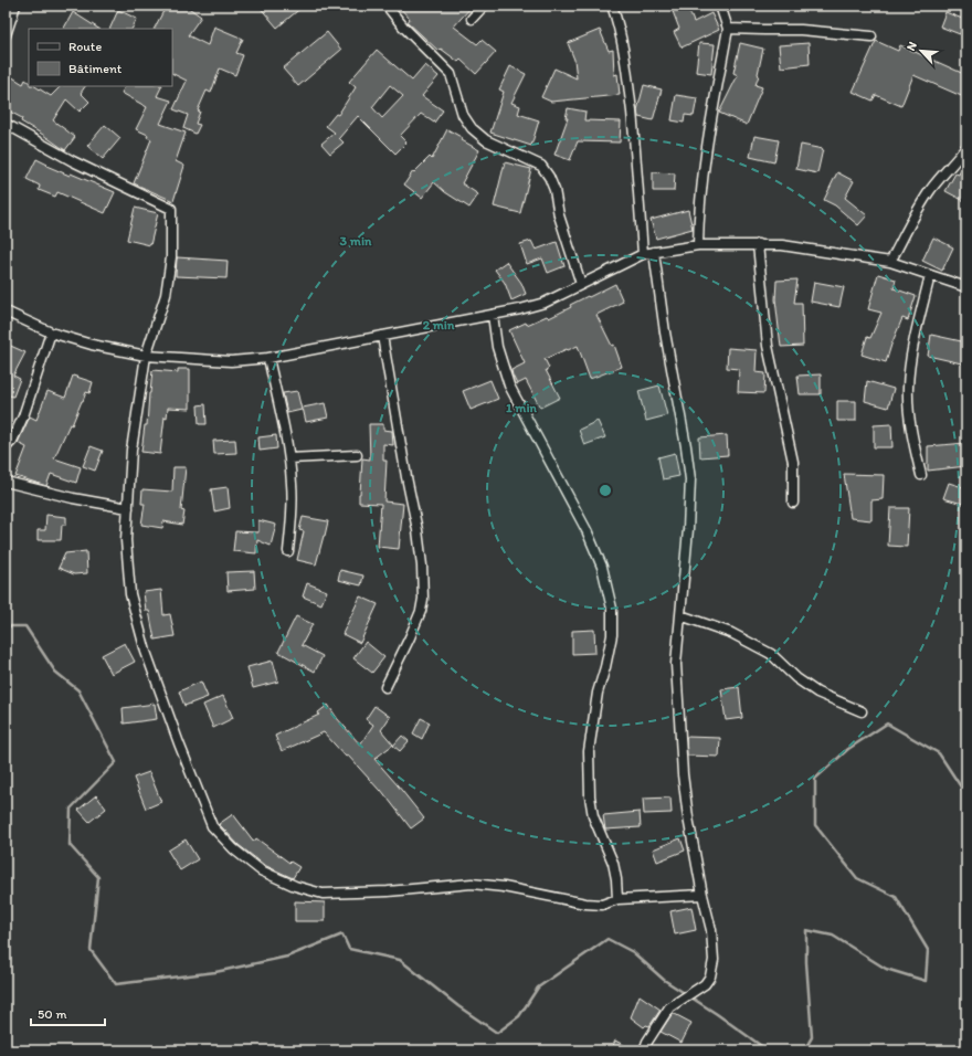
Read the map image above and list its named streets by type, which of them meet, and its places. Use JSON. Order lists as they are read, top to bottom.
{
  "legend": ["Route", "Bâtiment"],
  "scale_bar": "50 m",
  "north": "top left",
  "rings": ["3 min", "2 min", "1 min"]
}
